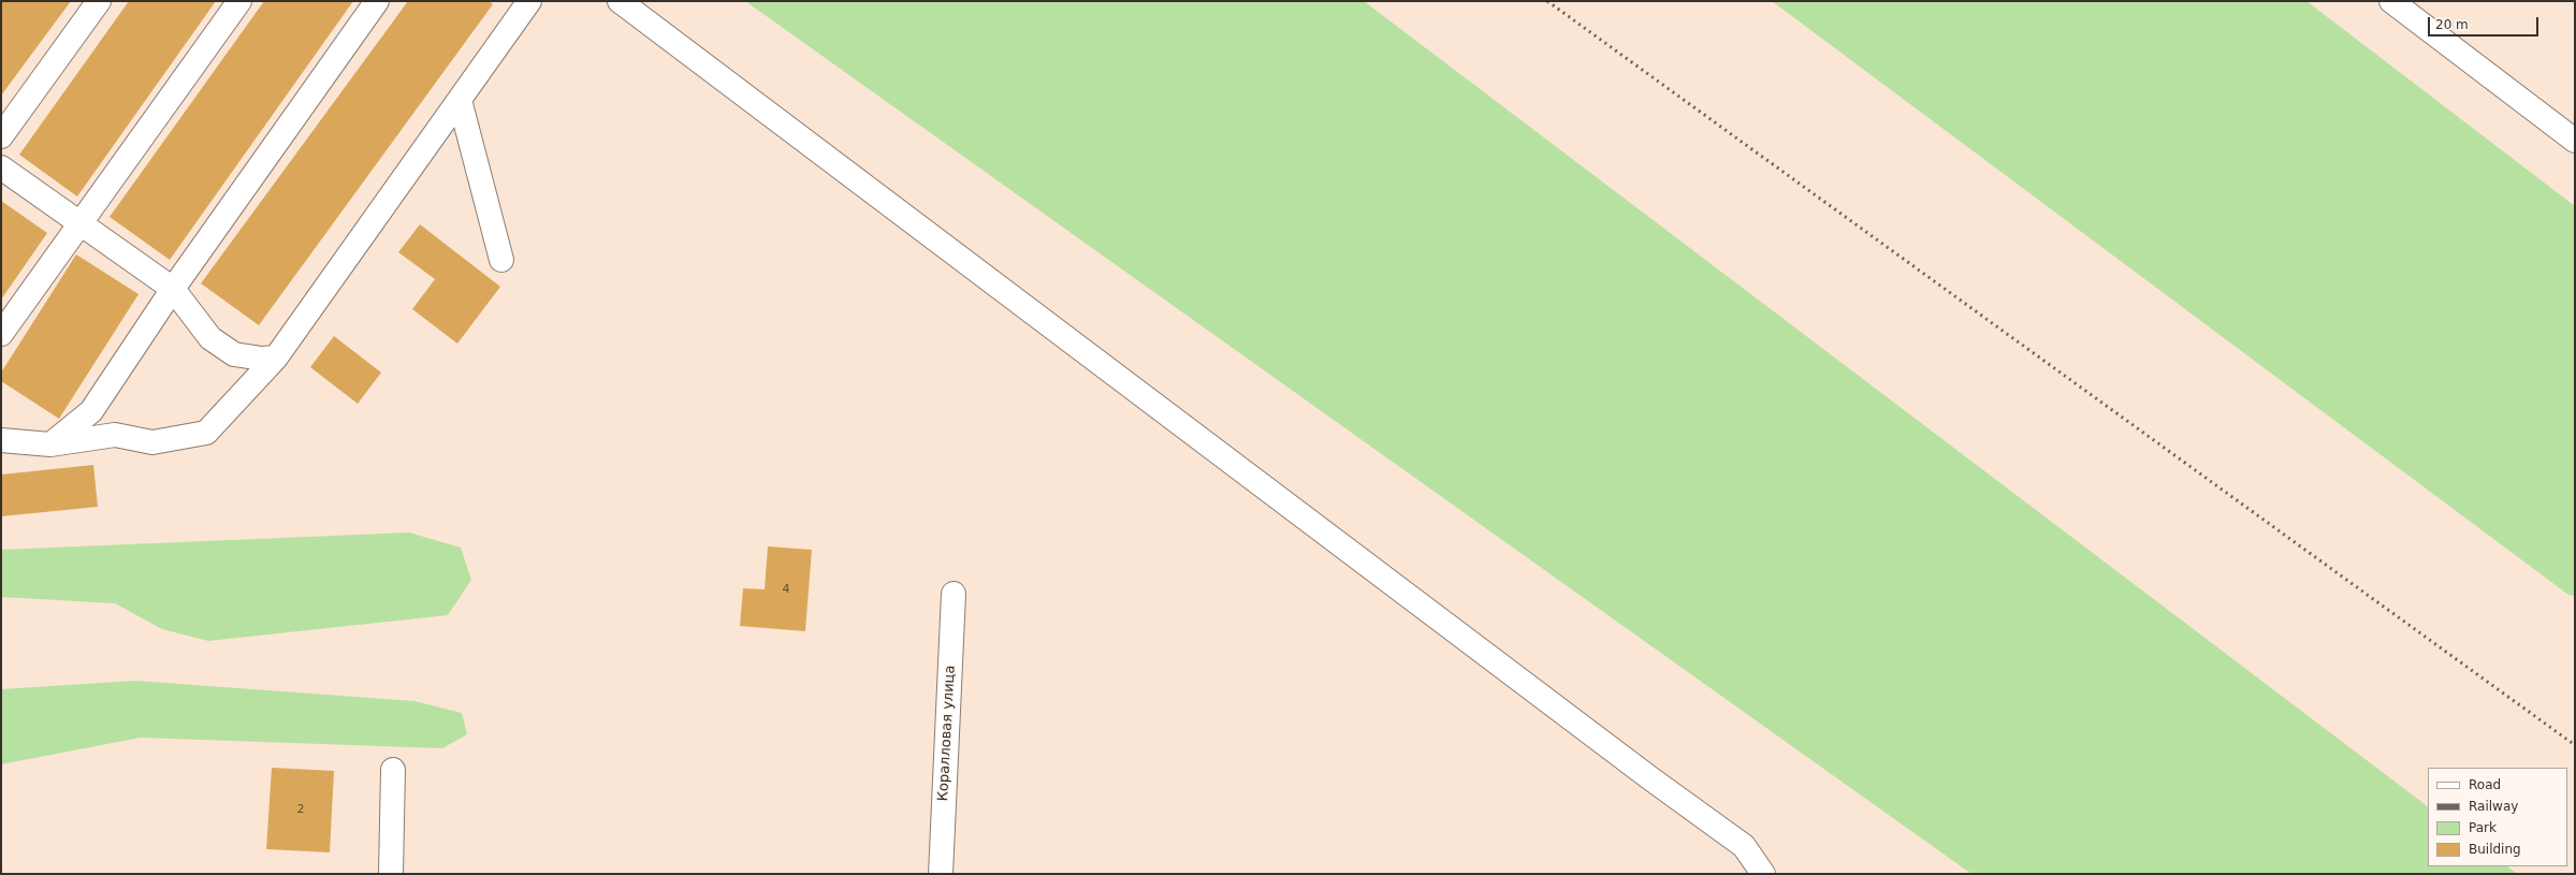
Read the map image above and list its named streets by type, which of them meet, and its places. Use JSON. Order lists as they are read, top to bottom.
{
  "streets": {
    "street": ["Коралловая улица"]
  },
  "house_numbers": ["4", "2"],
  "legend": [
    "Road",
    "Railway",
    "Park",
    "Building"
  ],
  "scale_bar": "20 m"
}
